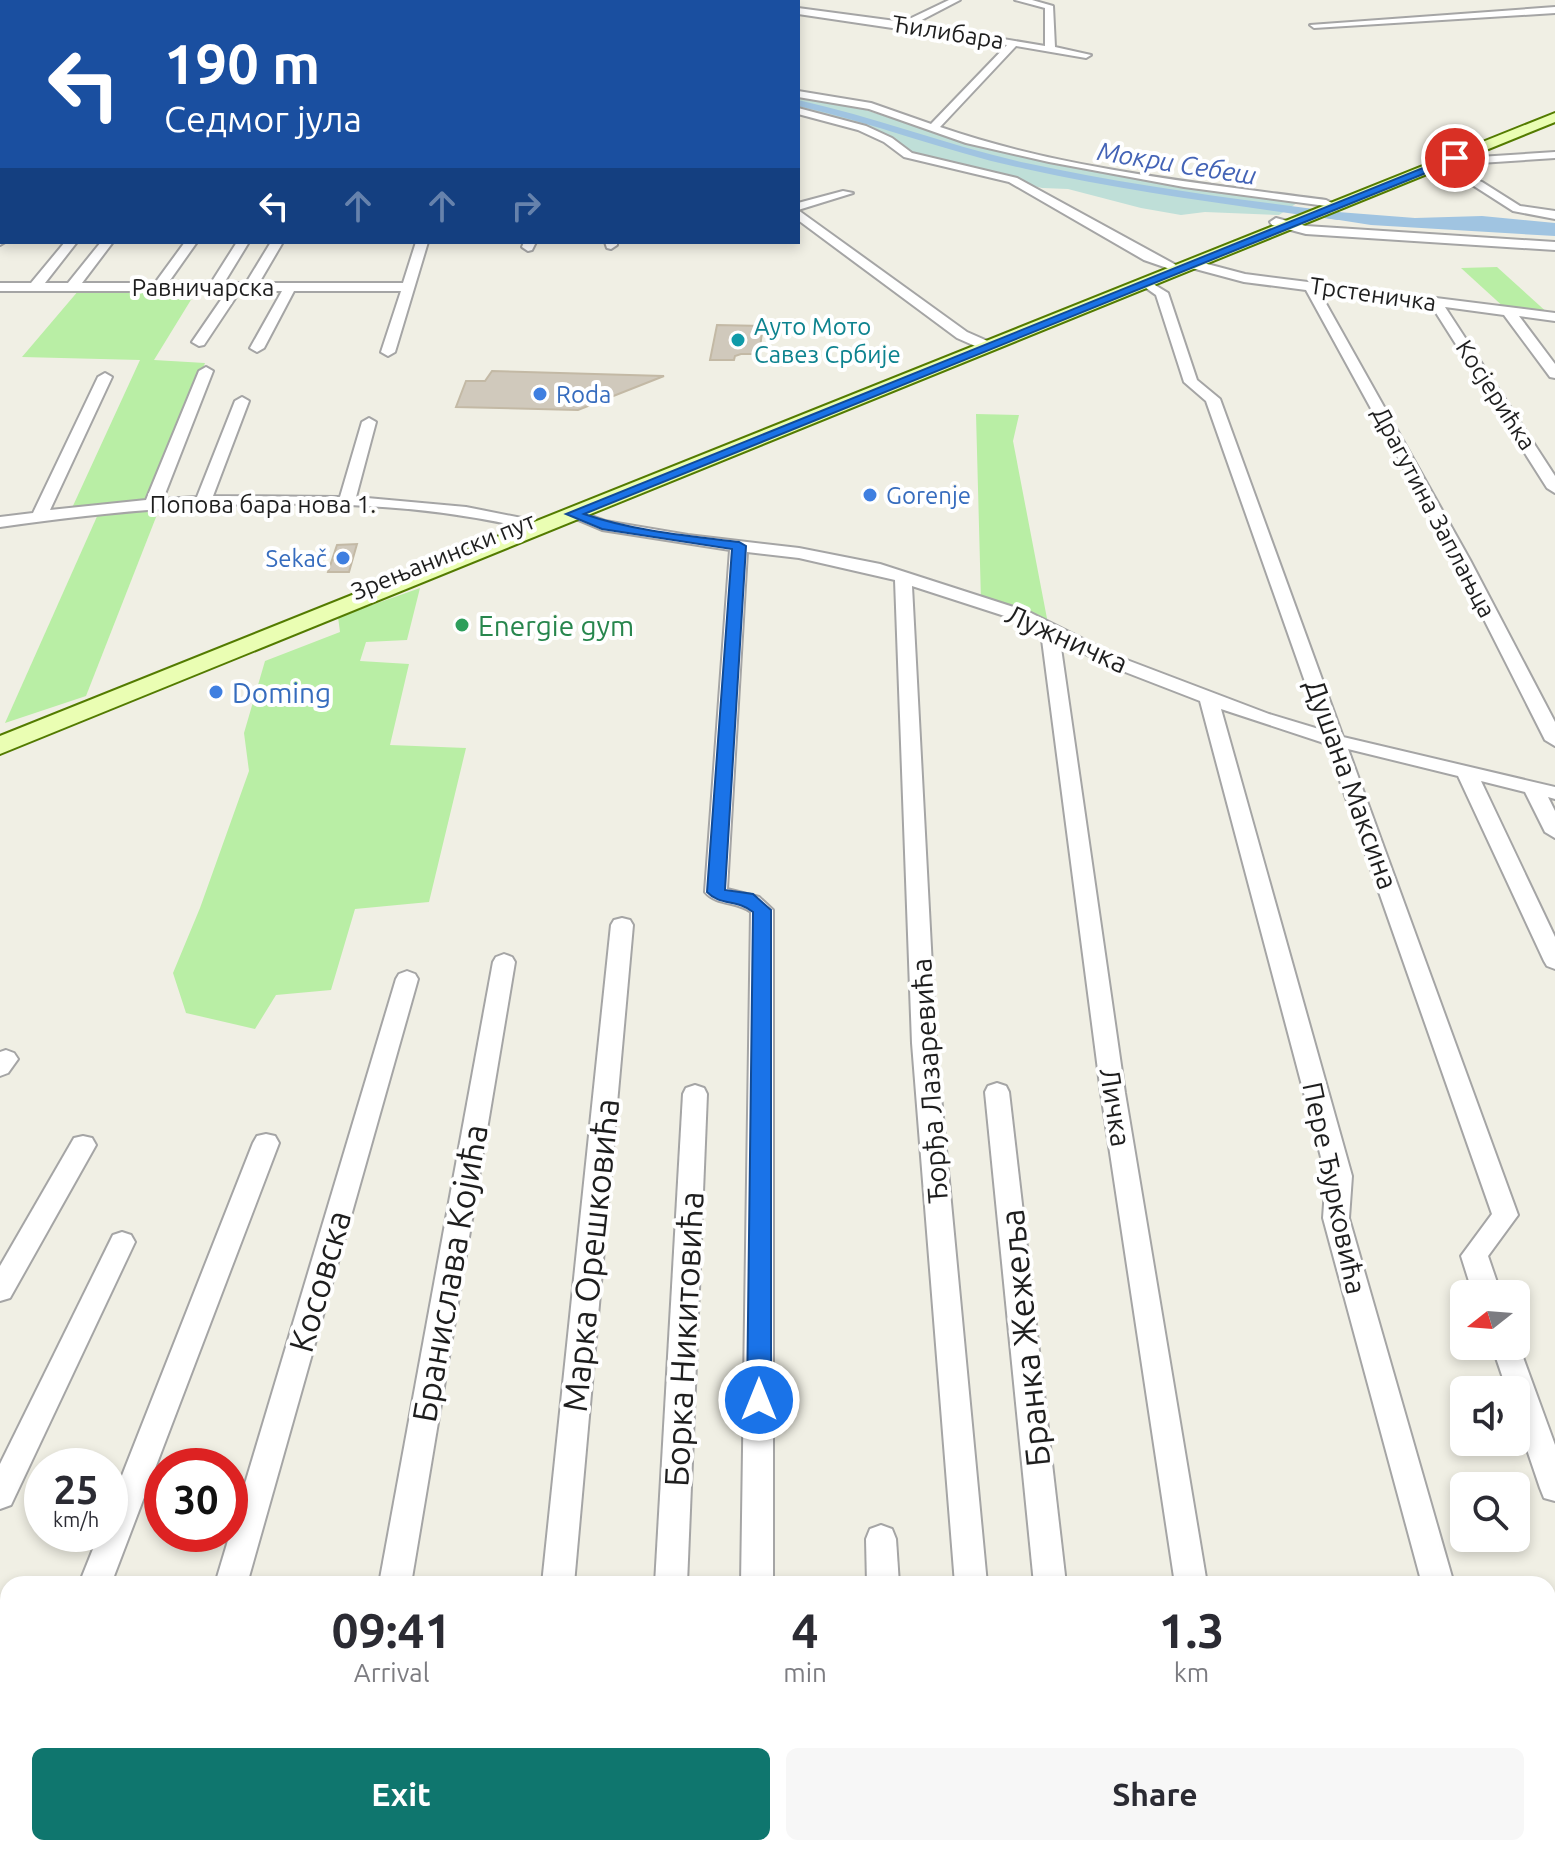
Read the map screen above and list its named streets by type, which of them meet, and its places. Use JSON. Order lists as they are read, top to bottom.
{
  "streets": {
    "main road": ["Зрењанински пут"],
    "street": [
      "Ћилибара",
      "Равничарска",
      "Трстеничка",
      "Косјерићка",
      "Попова бара нова 1.",
      "Драгутина Заплањца",
      "Лужничка",
      "Душана Максина",
      "Ђорђа Лазаревића",
      "Личка",
      "Пере Ђурковића",
      "Марка Орешковића",
      "Бранислава Којића",
      "Косовска",
      "Бранка Жежеља",
      "Борка Никитовића"
    ]
  },
  "crossings": [
    ["Трстеничка", "Косјерићка"],
    ["Трстеничка", "Драгутина Заплањца"],
    ["Трстеничка", "Зрењанински пут"],
    ["Попова бара нова 1.", "Зрењанински пут"],
    ["Зрењанински пут", "Лужничка"],
    ["Зрењанински пут", "Душана Максина"],
    ["Лужничка", "Душана Максина"],
    ["Лужничка", "Ђорђа Лазаревића"],
    ["Лужничка", "Личка"],
    ["Лужничка", "Пере Ђурковића"]
  ],
  "water": ["Мокри Себеш"],
  "places": [
    "Ауто Мото Савез Србије",
    "Roda",
    "Gorenje",
    "Sekač",
    "Energie gym",
    "Doming"
  ],
  "north": "left",
  "page": {
    "turn": ["190 m", "Седмог јула"],
    "speed": "25 km/h",
    "limit": "30",
    "eta": [
      "09:41",
      "Arrival",
      "4",
      "min",
      "1.3",
      "km"
    ],
    "buttons": ["Exit", "Share"]
  }
}
